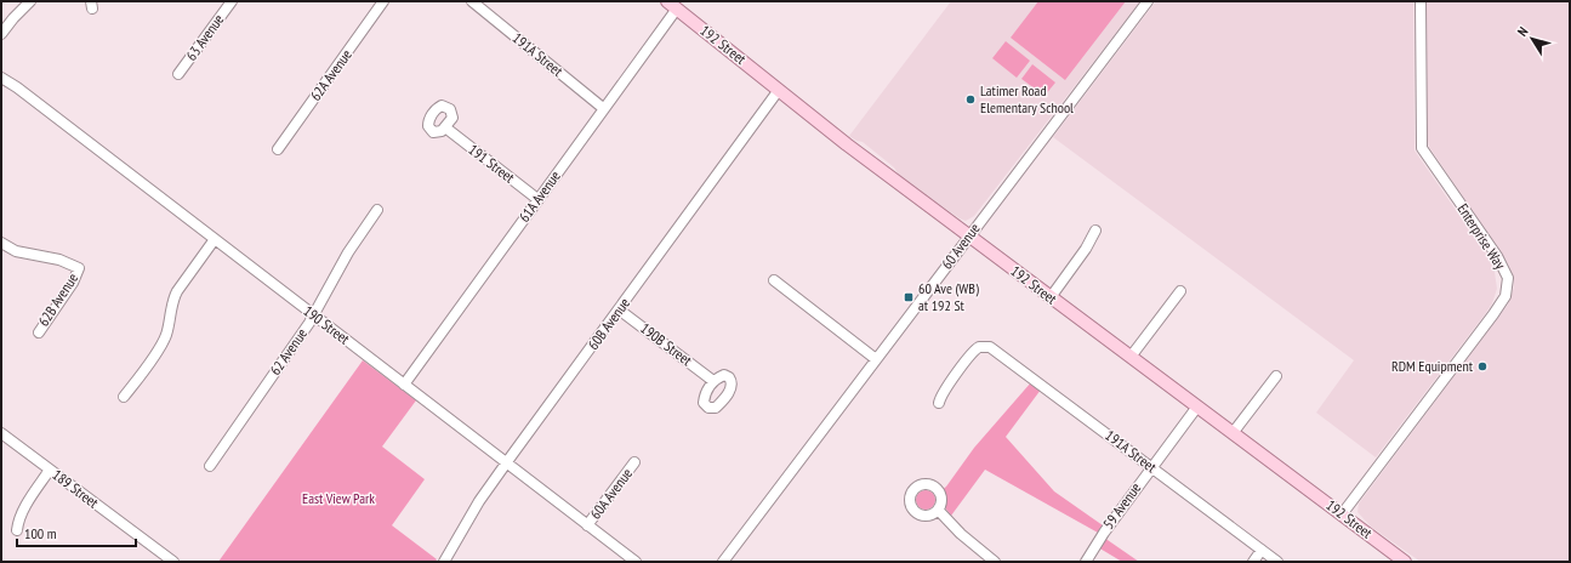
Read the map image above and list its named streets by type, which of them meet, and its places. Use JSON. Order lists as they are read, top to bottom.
{
  "streets": {
    "main road": ["192 Street"],
    "street": [
      "63 Avenue",
      "191A Street",
      "62A Avenue",
      "191 Street",
      "61A Avenue",
      "Enterprise Way",
      "60 Avenue",
      "62B Avenue",
      "60B Avenue",
      "190 Street",
      "190B Street",
      "62 Avenue",
      "189 Street",
      "60A Avenue",
      "59 Avenue"
    ]
  },
  "crossings": [
    ["192 Street", "61A Avenue"],
    ["192 Street", "Enterprise Way"],
    ["192 Street", "60 Avenue"],
    ["192 Street", "60B Avenue"],
    ["192 Street", "59 Avenue"],
    ["191A Street", "61A Avenue"],
    ["191A Street", "59 Avenue"],
    ["191 Street", "61A Avenue"],
    ["61A Avenue", "190 Street"],
    ["60B Avenue", "190 Street"],
    ["60B Avenue", "190B Street"],
    ["190 Street", "62 Avenue"],
    ["190 Street", "60A Avenue"]
  ],
  "parks": ["East View Park"],
  "places": {
    "other": ["Latimer Road Elementary School", "RDM Equipment"],
    "transit": ["60 Ave (WB) at 192 St"]
  },
  "scale_bar": "100 m",
  "north": "top left"
}
